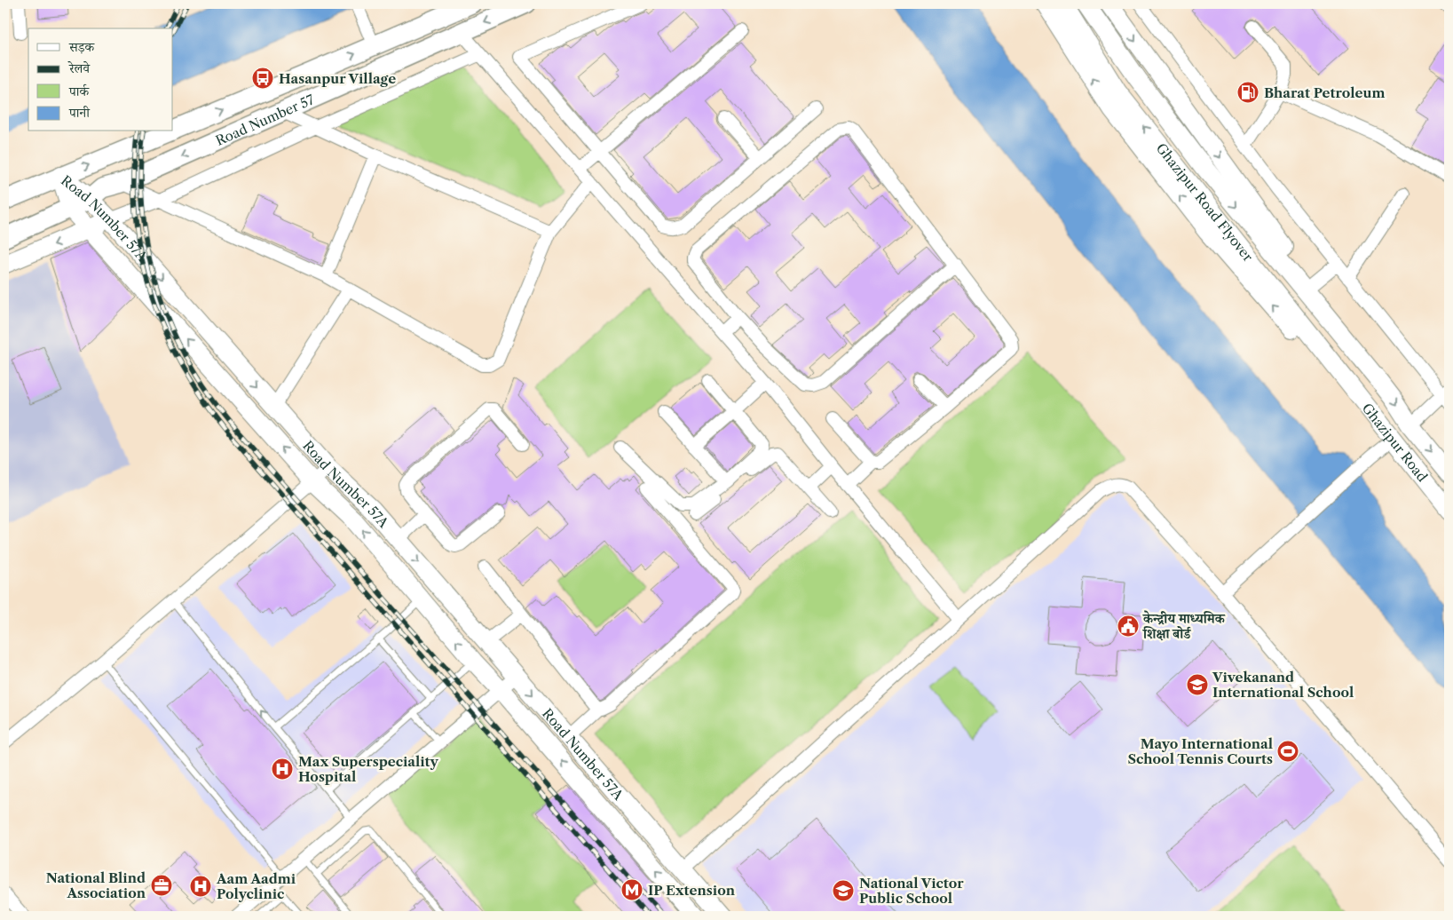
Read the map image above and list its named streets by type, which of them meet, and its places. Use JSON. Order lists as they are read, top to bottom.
{
  "streets": {
    "main road": [
      "Road Number 57",
      "Ghazipur Road Flyover",
      "Road Number 57A",
      "Ghazipur Road"
    ]
  },
  "crossings": [
    ["Road Number 57", "Road Number 57A"],
    ["Ghazipur Road Flyover", "Ghazipur Road"]
  ],
  "places": {
    "bus stop": ["Hasanpur Village"],
    "fuel station": ["Bharat Petroleum"],
    "public building": ["केन्द्रीय माध्यमिक शिक्षा बोर्ड"],
    "school or university": ["Vivekanand International School", "National Victor Public School"],
    "sports": ["Mayo International School Tennis Courts"],
    "hospital": ["Max Superspeciality Hospital", "Aam Aadmi Polyclinic"],
    "office": ["National Blind Association"],
    "metro station": ["IP Extension"]
  },
  "legend": [
    "सड़क",
    "रेलवे",
    "पार्क",
    "पानी"
  ]
}
